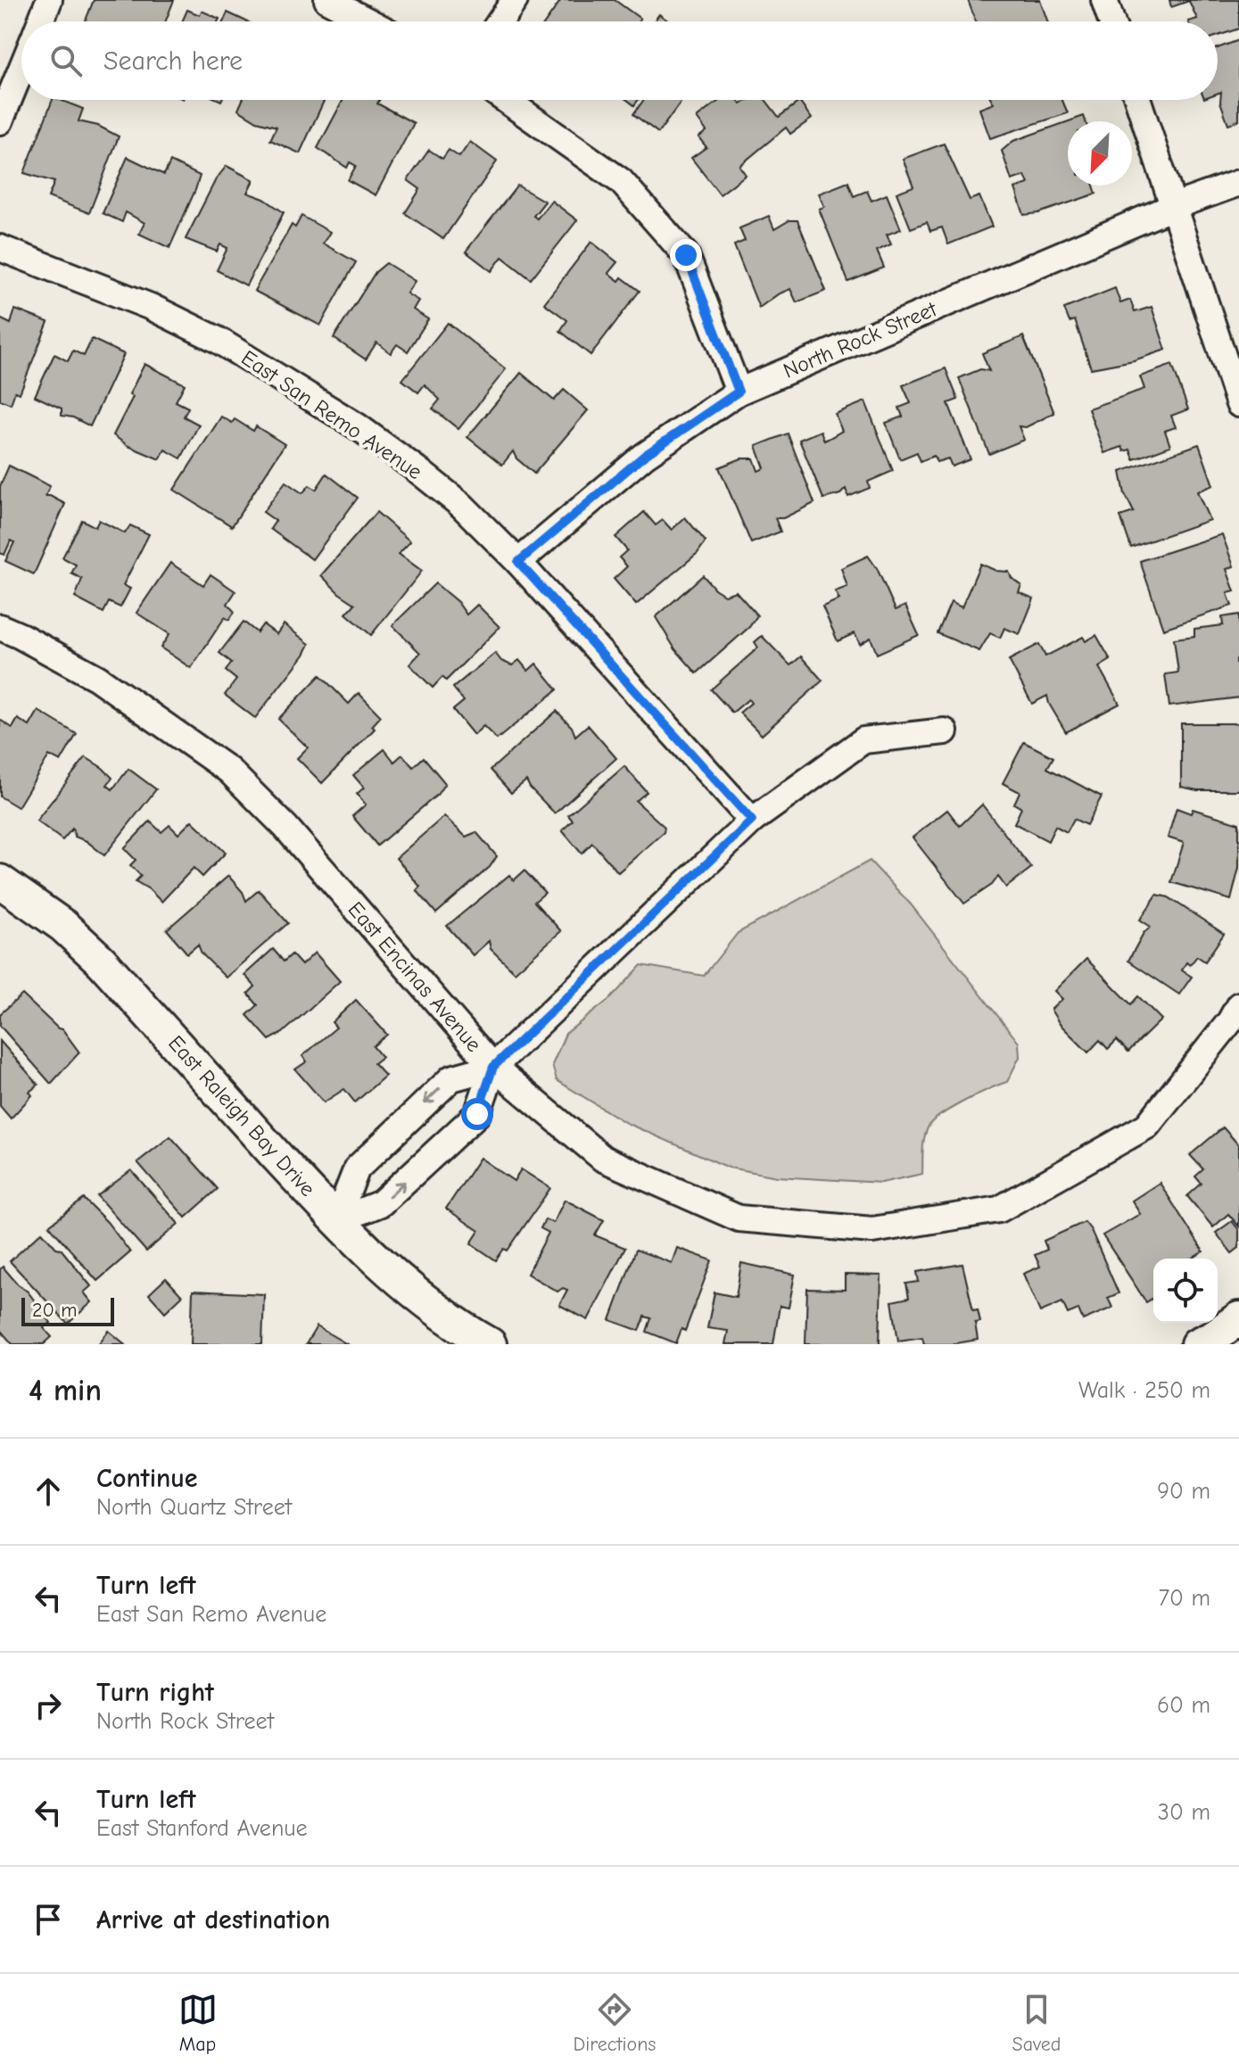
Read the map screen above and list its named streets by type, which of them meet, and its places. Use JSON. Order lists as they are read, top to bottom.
{
  "streets": {
    "street": [
      "North Rock Street",
      "East San Remo Avenue",
      "East Encinas Avenue",
      "East Raleigh Bay Drive"
    ]
  },
  "crossings": [
    ["North Rock Street", "East San Remo Avenue"]
  ],
  "scale_bar": "20 m",
  "north": "bottom left",
  "page": {
    "search": "Search here",
    "scale": "20 m",
    "heading": ["4 min", "Walk · 250 m"],
    "list": [
      ["Continue", "North Quartz Street", "90 m"],
      ["Turn left", "East San Remo Avenue", "70 m"],
      ["Turn right", "North Rock Street", "60 m"],
      ["Turn left", "East Stanford Avenue", "30 m"],
      "Arrive at destination"
    ],
    "nav": ["Map", "Directions", "Saved"]
  }
}
